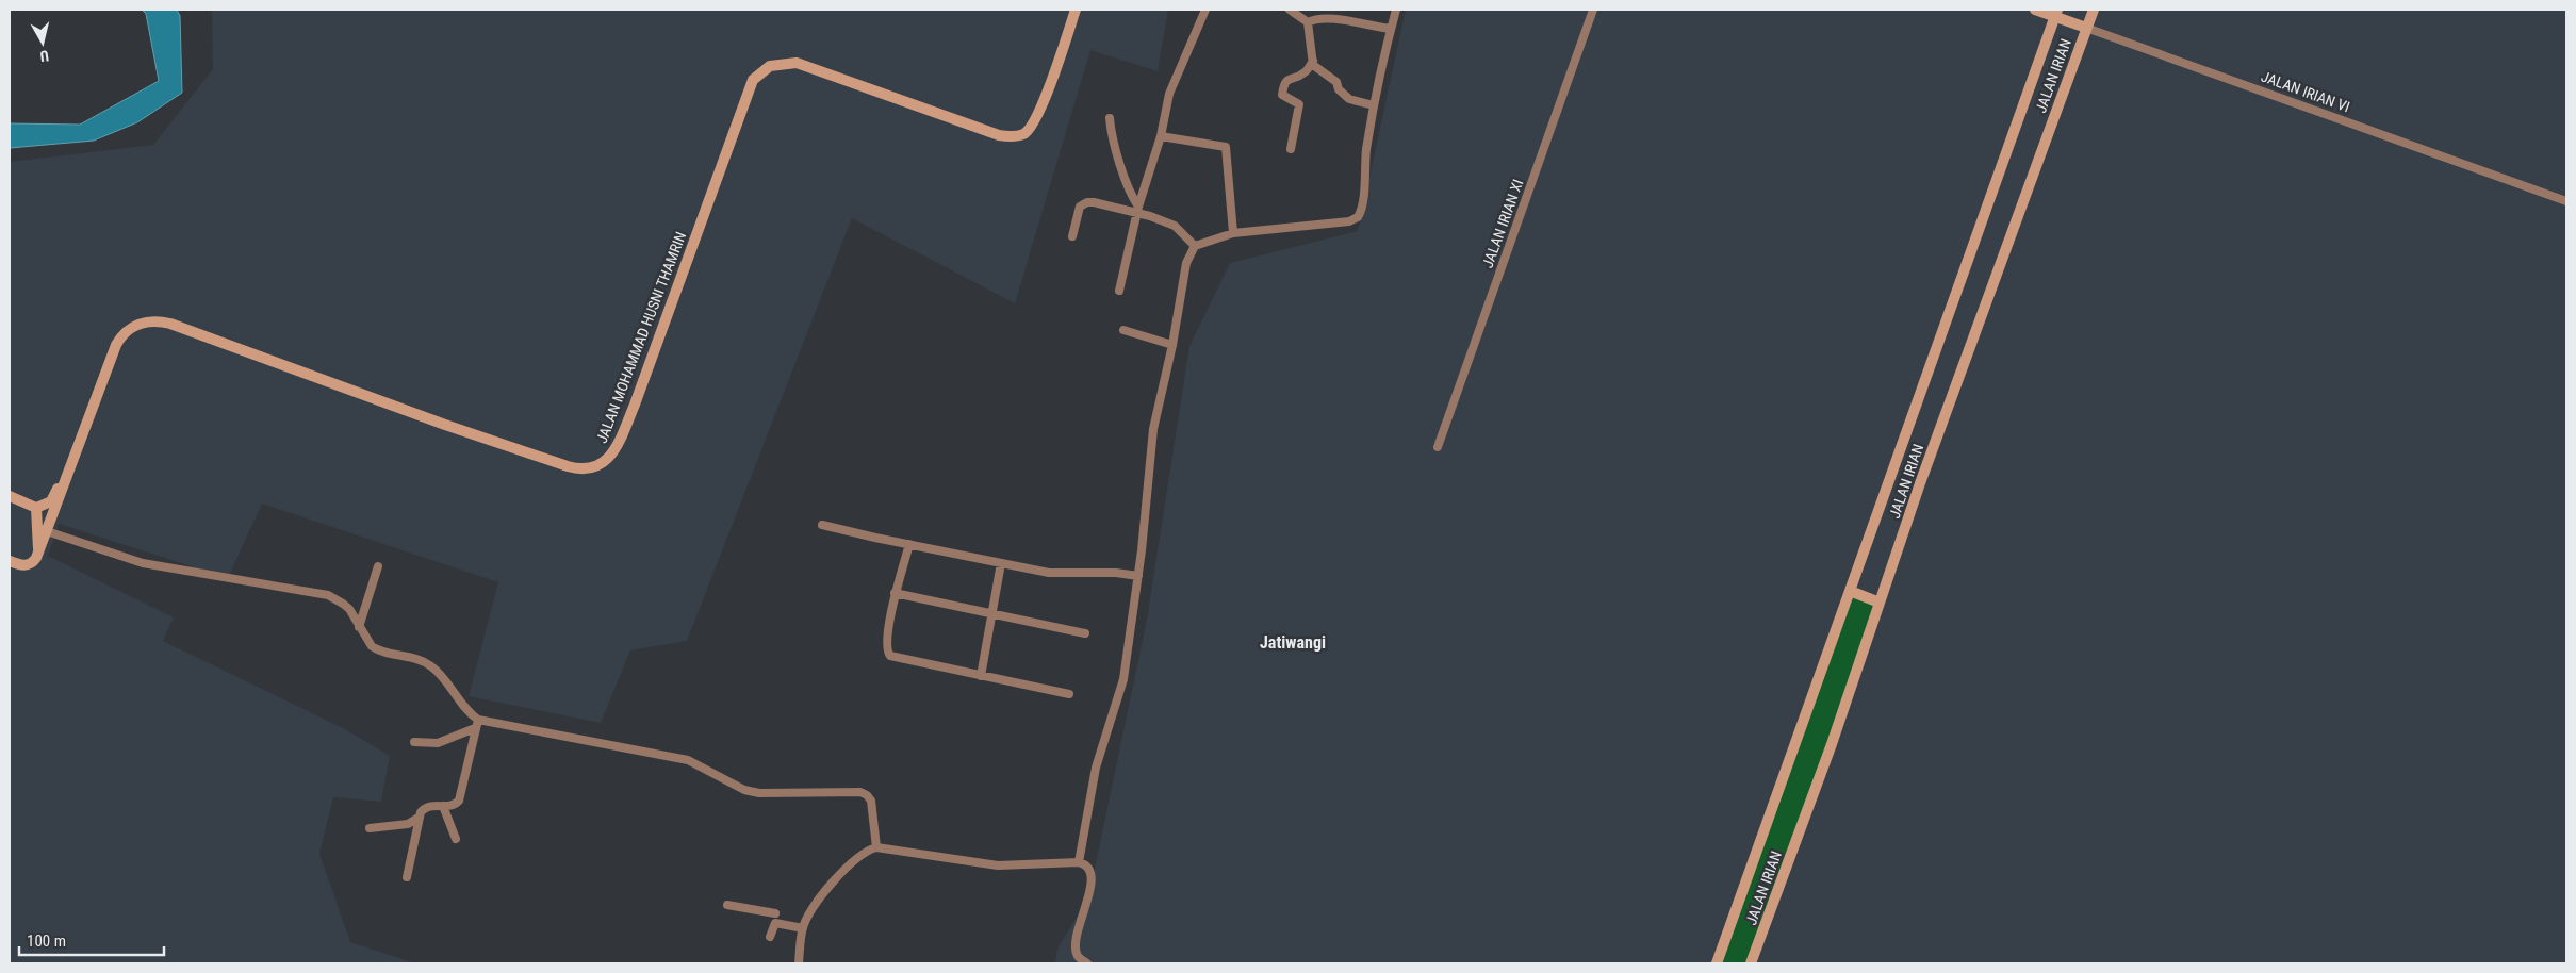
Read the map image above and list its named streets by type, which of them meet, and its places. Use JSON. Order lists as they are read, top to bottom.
{
  "streets": {
    "street": [
      "JALAN IRIAN",
      "JALAN IRIAN VI",
      "JALAN IRIAN XI",
      "JALAN MOHAMMAD HUSNI THAMRIN"
    ]
  },
  "crossings": [
    ["JALAN IRIAN", "JALAN IRIAN VI"]
  ],
  "districts": ["Jatiwangi"],
  "scale_bar": "100 m",
  "north": "bottom"
}
